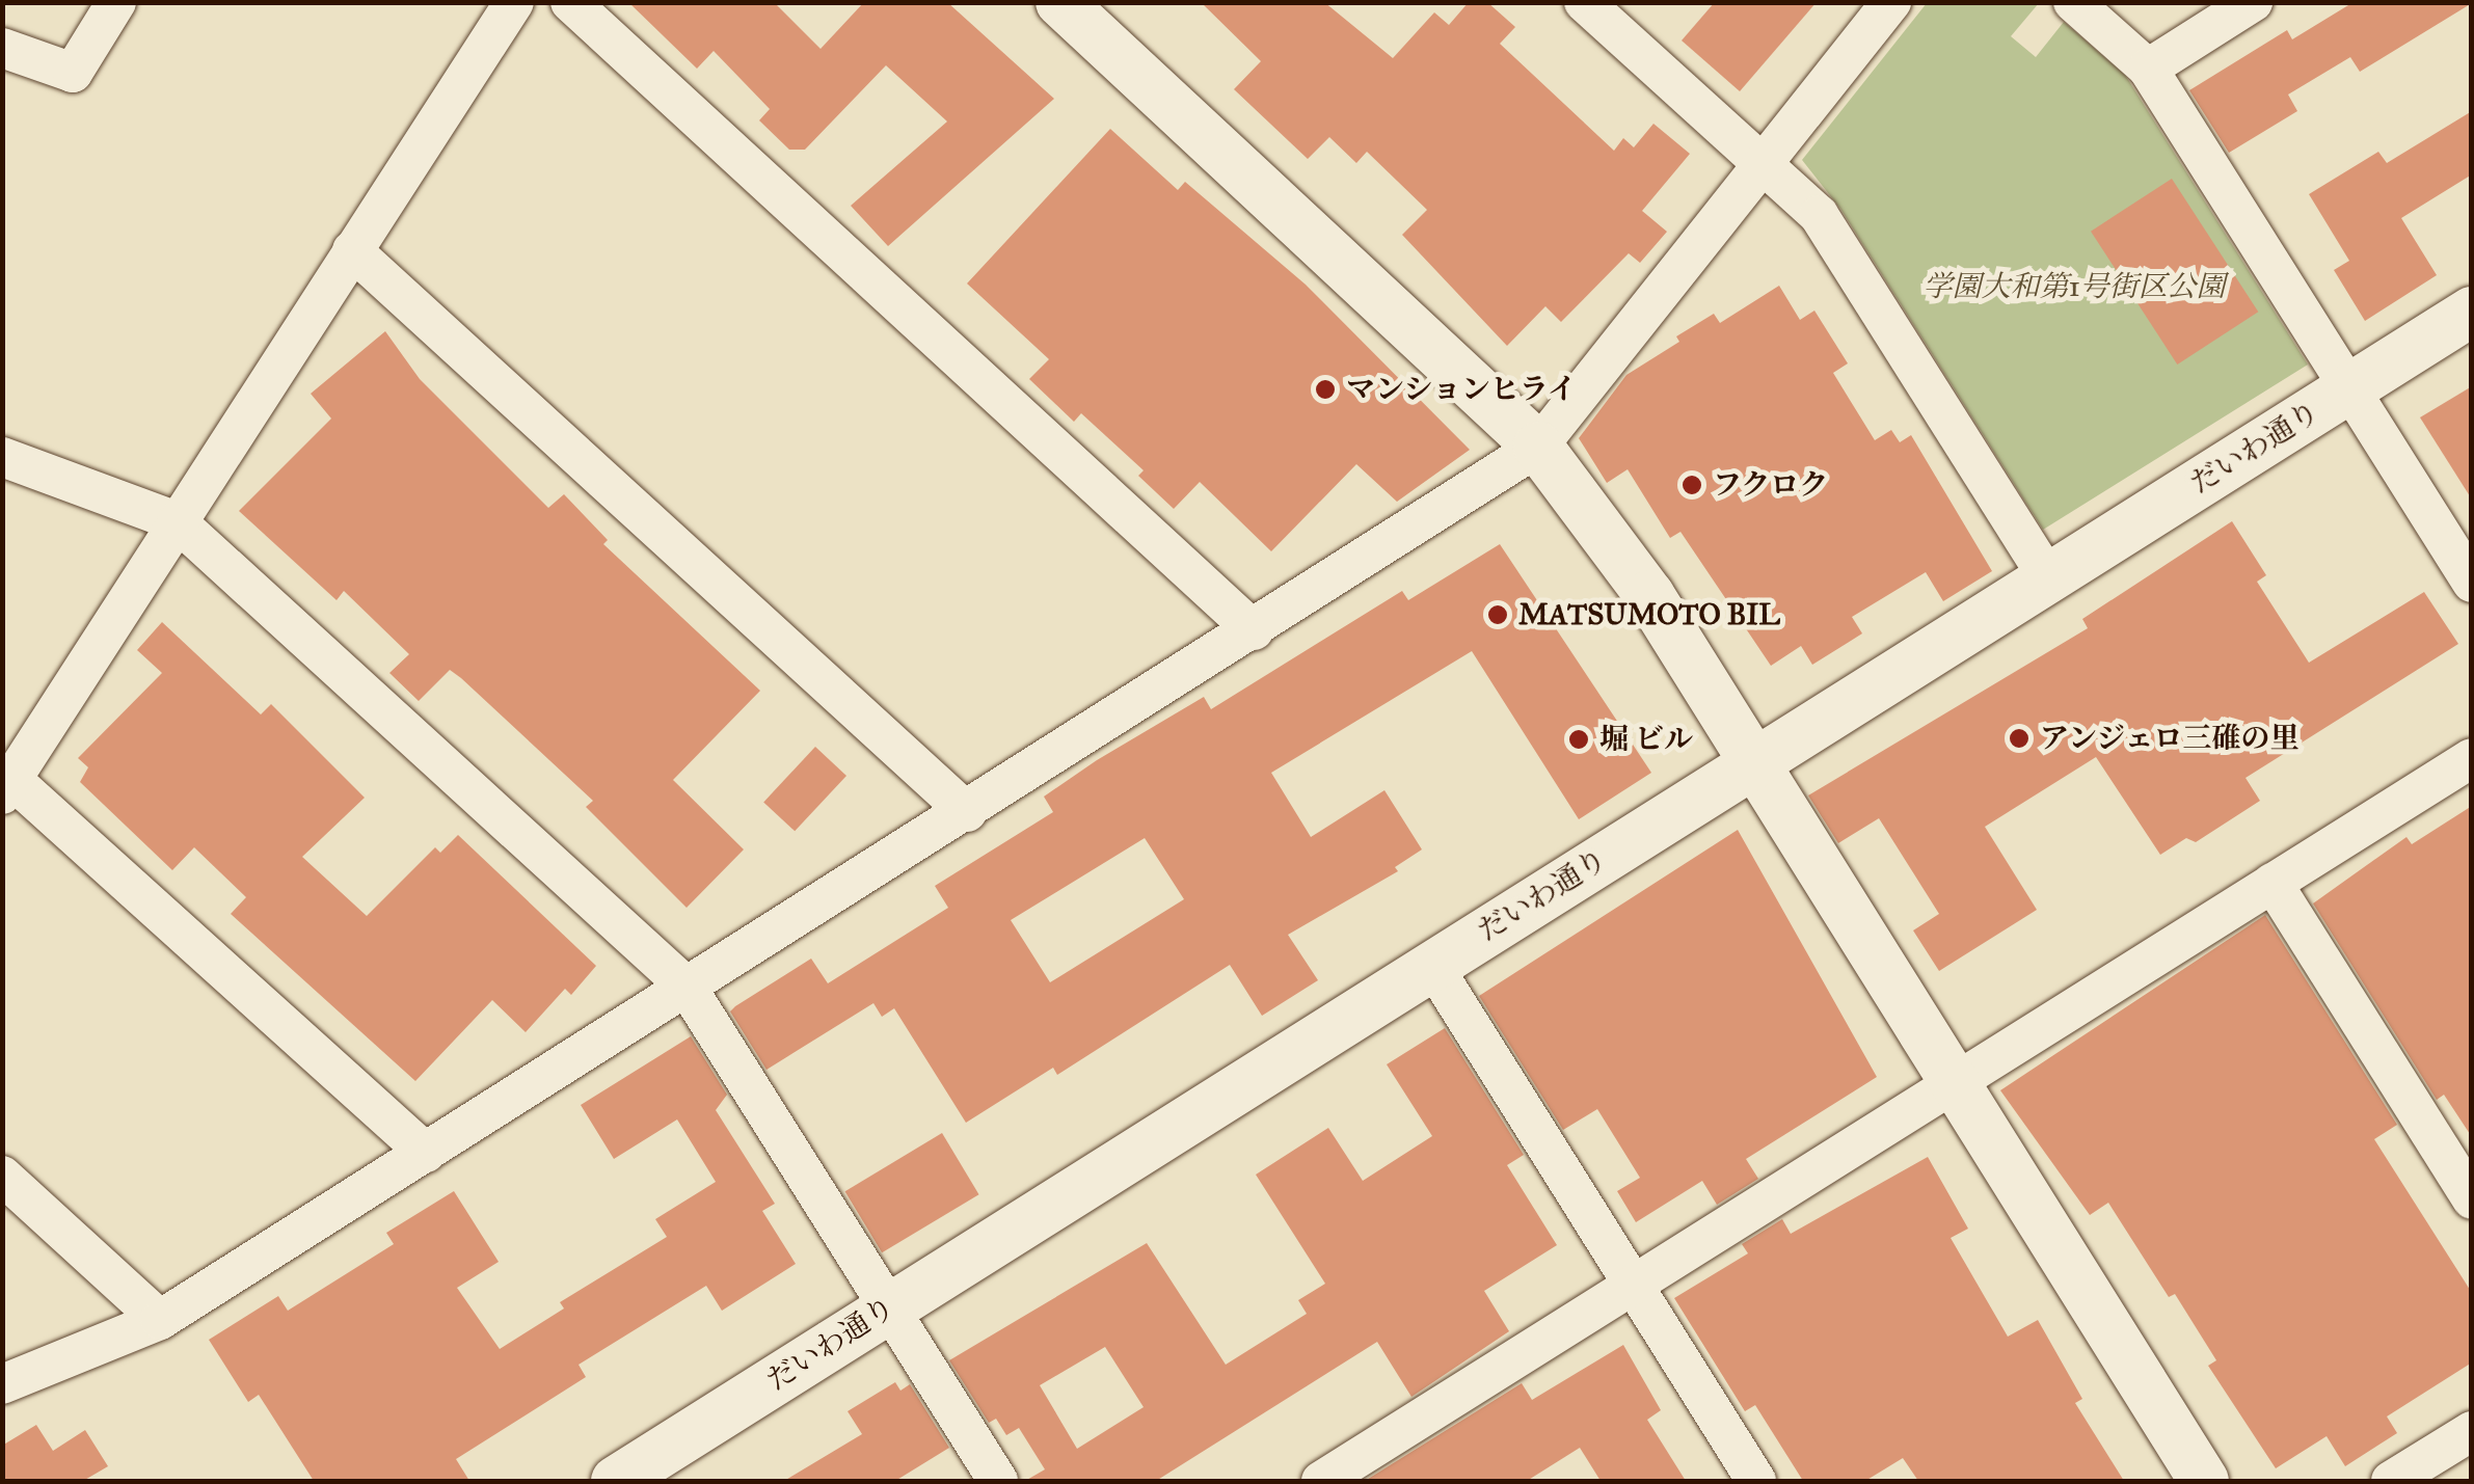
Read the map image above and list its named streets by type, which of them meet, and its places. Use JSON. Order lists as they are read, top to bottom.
{
  "streets": {
    "street": ["だいわ通り"]
  },
  "parks": ["学園大和第1号街区公園"],
  "places": [
    "マンションヒライ",
    "フクロク",
    "MATSUMOTO BIL",
    "アンジェロ三碓の里",
    "堀 ビル"
  ]
}
